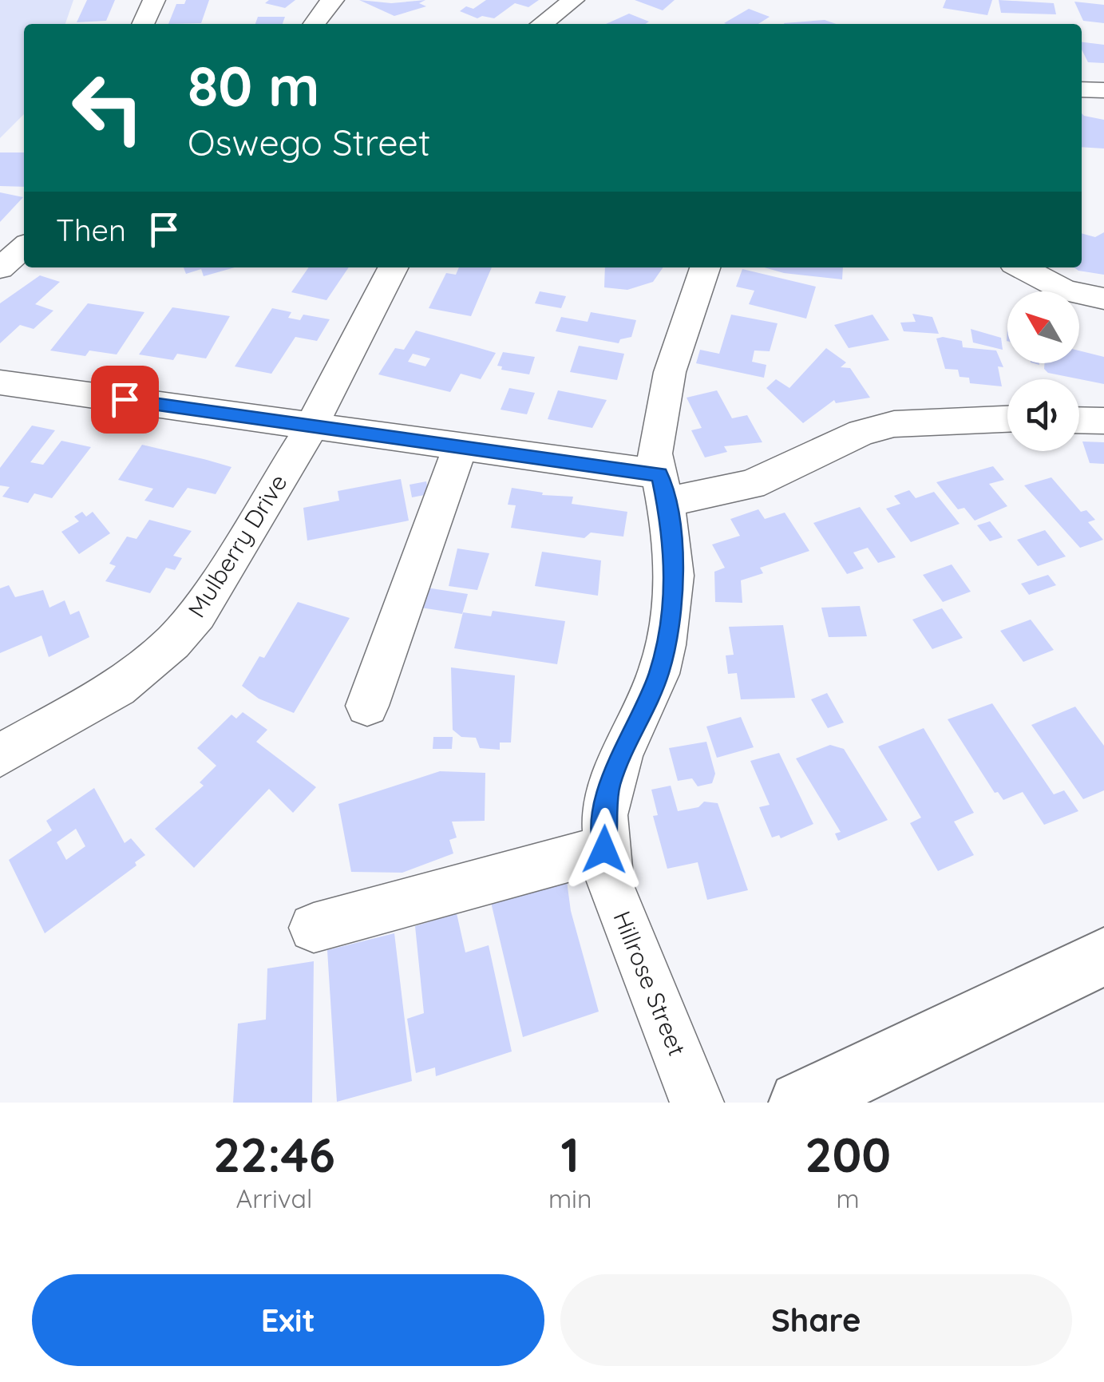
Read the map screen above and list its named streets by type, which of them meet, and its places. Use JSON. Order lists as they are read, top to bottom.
{
  "streets": {
    "street": ["Mulberry Drive", "Hillrose Street"]
  },
  "north": "top left",
  "page": {
    "turn": ["80 m", "Oswego Street"],
    "then": "Then",
    "eta": [
      "22:46",
      "Arrival",
      "1",
      "min",
      "200",
      "m"
    ],
    "buttons": ["Exit", "Share"]
  }
}
